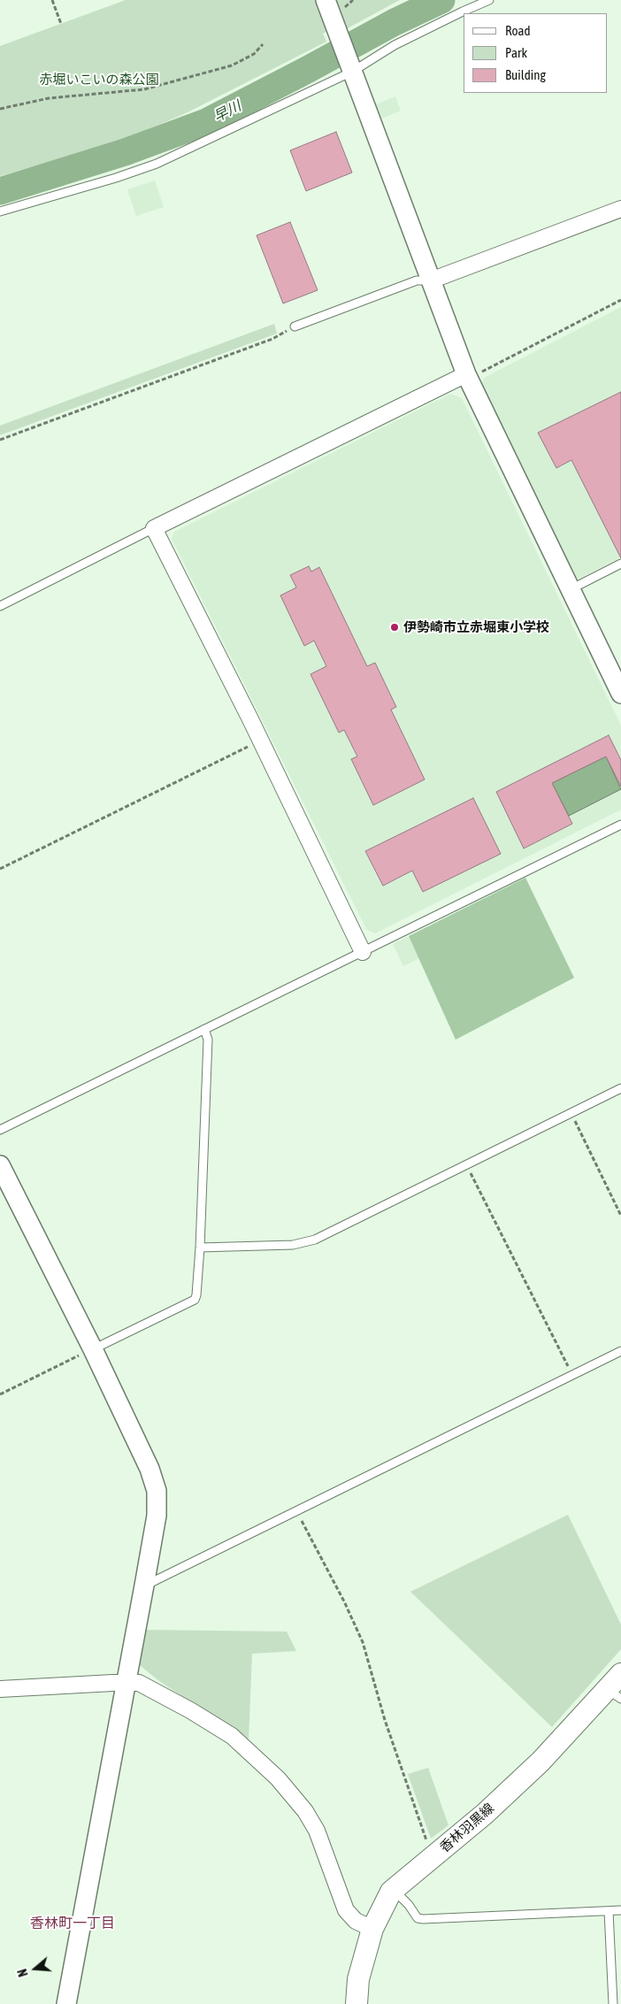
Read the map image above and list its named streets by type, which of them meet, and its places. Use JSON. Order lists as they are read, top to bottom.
{
  "streets": {
    "main road": ["香林羽黒線"]
  },
  "districts": ["香林町一丁目"],
  "water": ["早川"],
  "parks": ["赤堀いこいの森公園"],
  "places": ["伊勢崎市立赤堀東小学校"],
  "legend": ["Road", "Park", "Building"],
  "north": "left"
}
